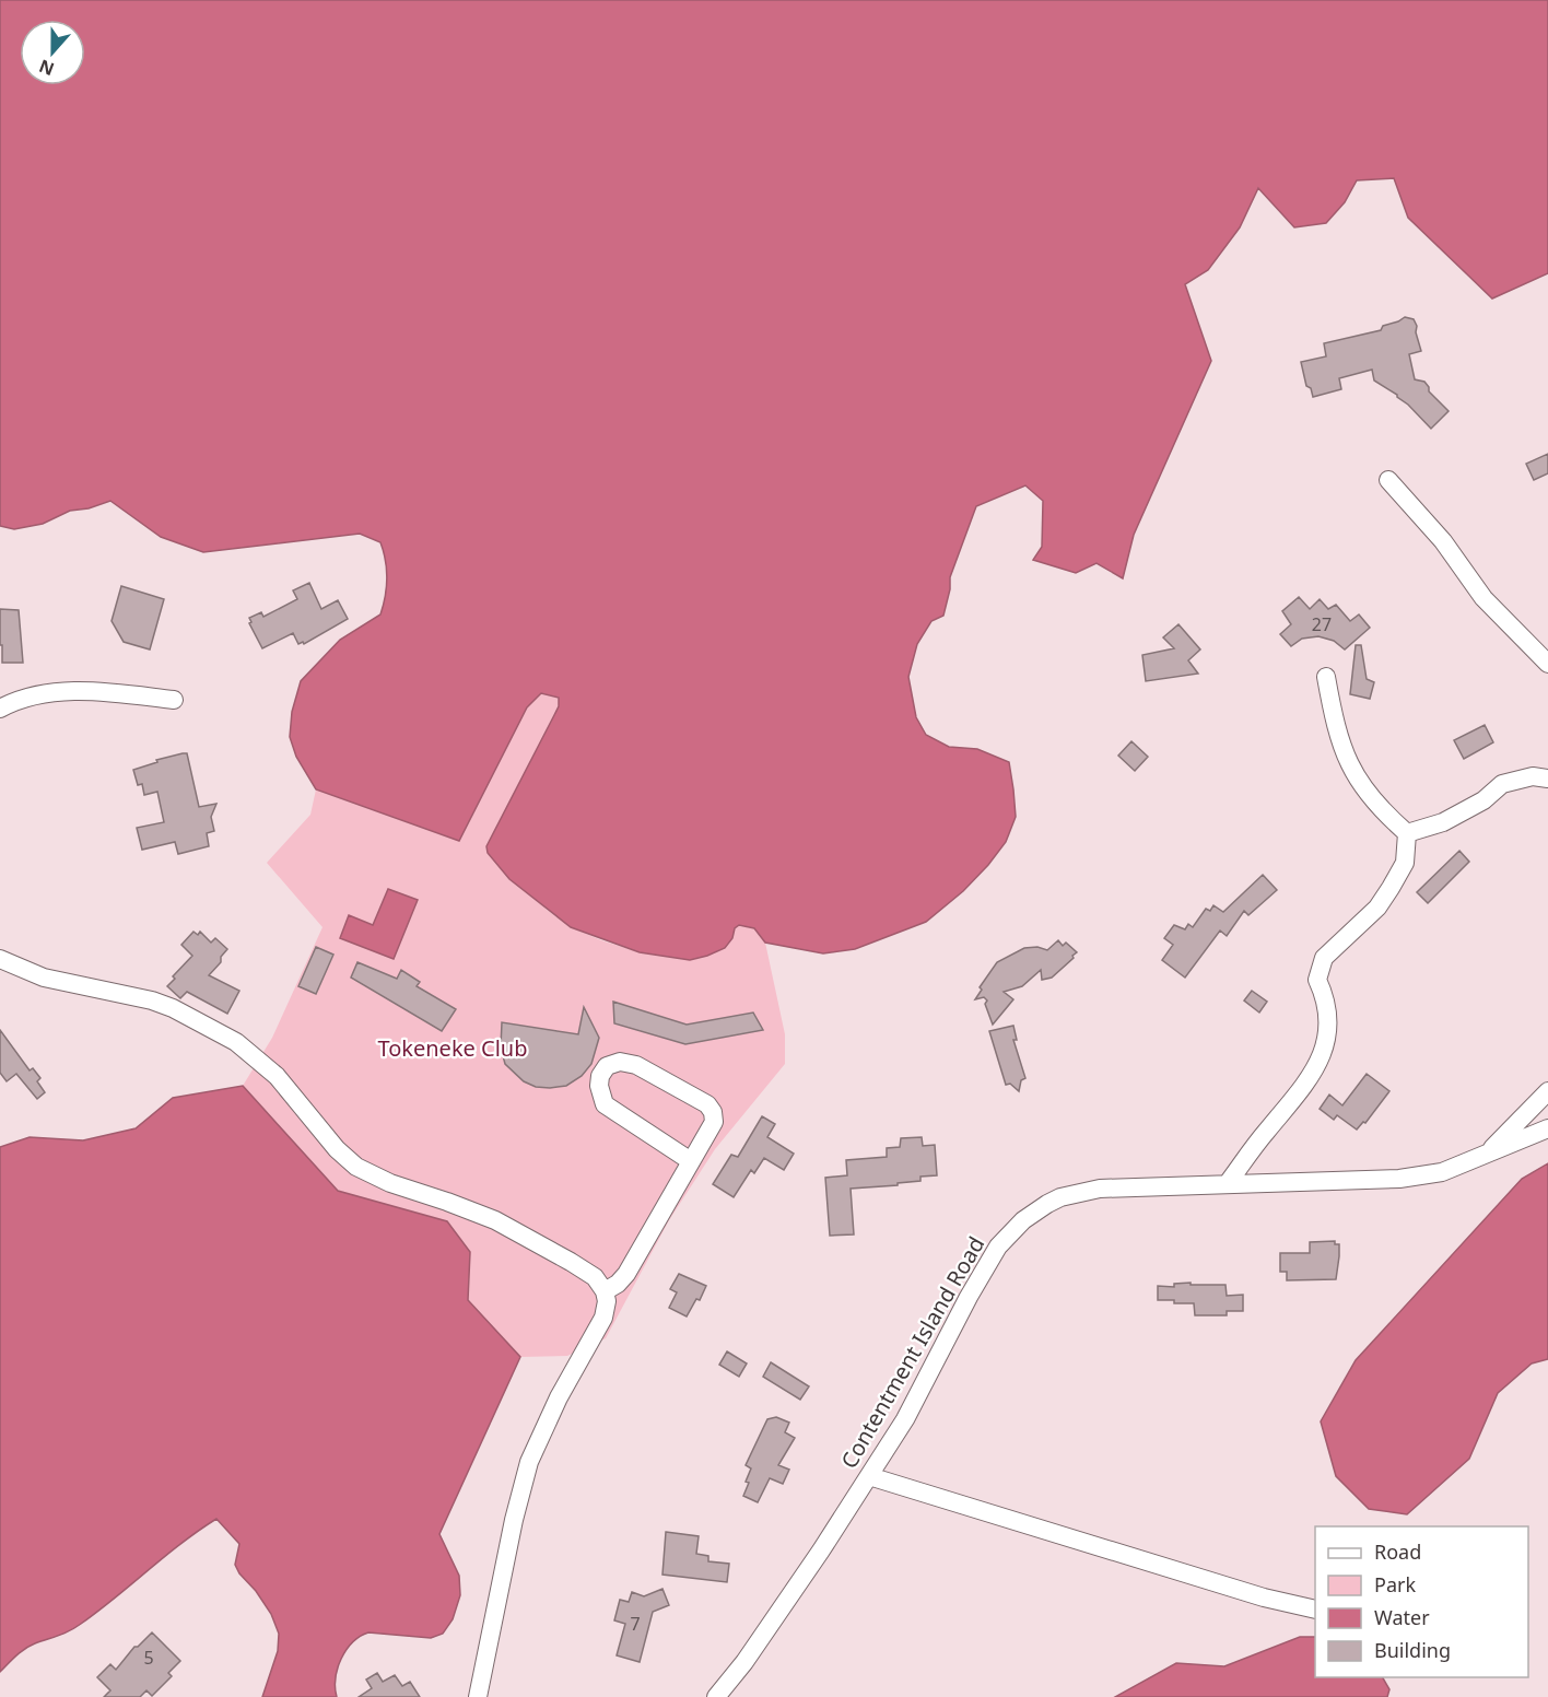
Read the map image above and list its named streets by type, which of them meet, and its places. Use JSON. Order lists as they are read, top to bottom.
{
  "streets": {
    "street": ["Contentment Island Road"]
  },
  "parks": ["Tokeneke Club"],
  "house_numbers": ["27", "7", "5"],
  "legend": [
    "Road",
    "Park",
    "Water",
    "Building"
  ],
  "north": "bottom"
}
